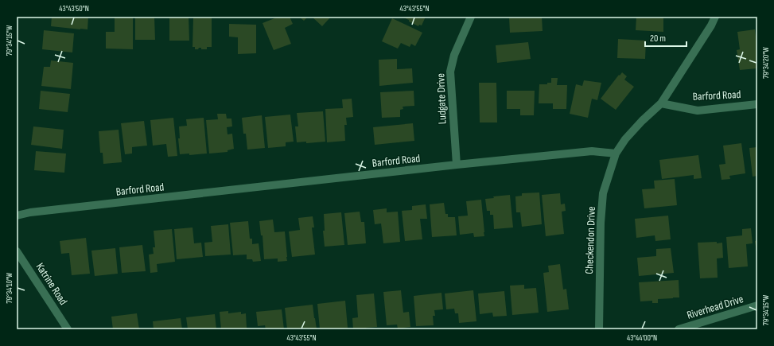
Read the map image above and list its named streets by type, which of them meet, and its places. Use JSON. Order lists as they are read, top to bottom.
{
  "streets": {
    "street": [
      "Barford Road",
      "Ludgate Drive",
      "Checkendon Drive",
      "Katrine Road",
      "Riverhead Drive"
    ]
  },
  "crossings": [
    ["Barford Road", "Ludgate Drive"],
    ["Barford Road", "Checkendon Drive"]
  ],
  "scale_bar": "20 m",
  "coordinates": [
    "43°43'50\"N",
    "43°43'55\"N",
    "79°34'15\"W",
    "79°34'20\"W",
    "79°34'10\"W",
    "43°44'00\"N"
  ]
}
